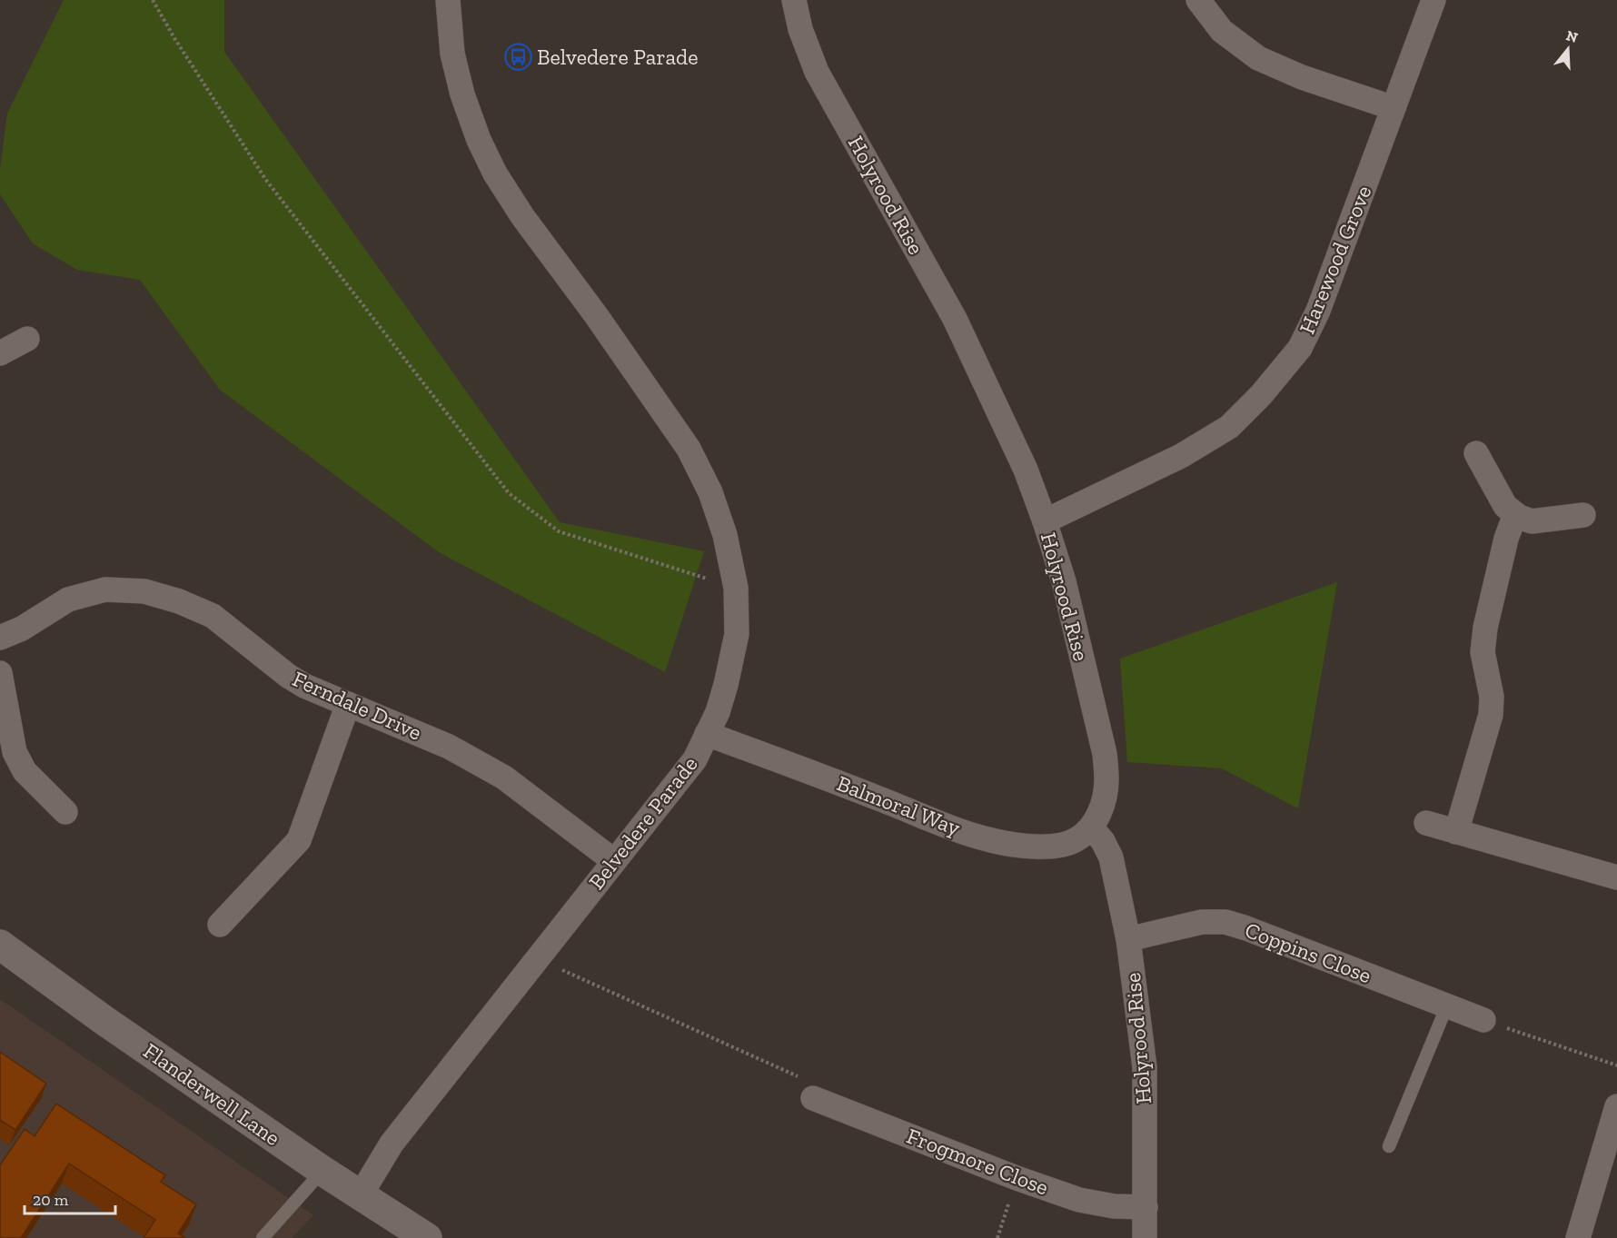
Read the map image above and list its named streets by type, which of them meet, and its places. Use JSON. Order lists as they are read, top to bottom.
{
  "streets": {
    "street": [
      "Holyrood Rise",
      "Harewood Grove",
      "Ferndale Drive",
      "Balmoral Way",
      "Belvedere Parade",
      "Coppins Close",
      "Flanderwell Lane",
      "Frogmore Close"
    ]
  },
  "crossings": [
    ["Holyrood Rise", "Harewood Grove"],
    ["Holyrood Rise", "Balmoral Way"],
    ["Holyrood Rise", "Coppins Close"],
    ["Holyrood Rise", "Frogmore Close"],
    ["Ferndale Drive", "Belvedere Parade"],
    ["Balmoral Way", "Belvedere Parade"],
    ["Belvedere Parade", "Flanderwell Lane"]
  ],
  "places": {
    "bus stop": ["Belvedere Parade"]
  },
  "scale_bar": "20 m",
  "north": "top"
}
